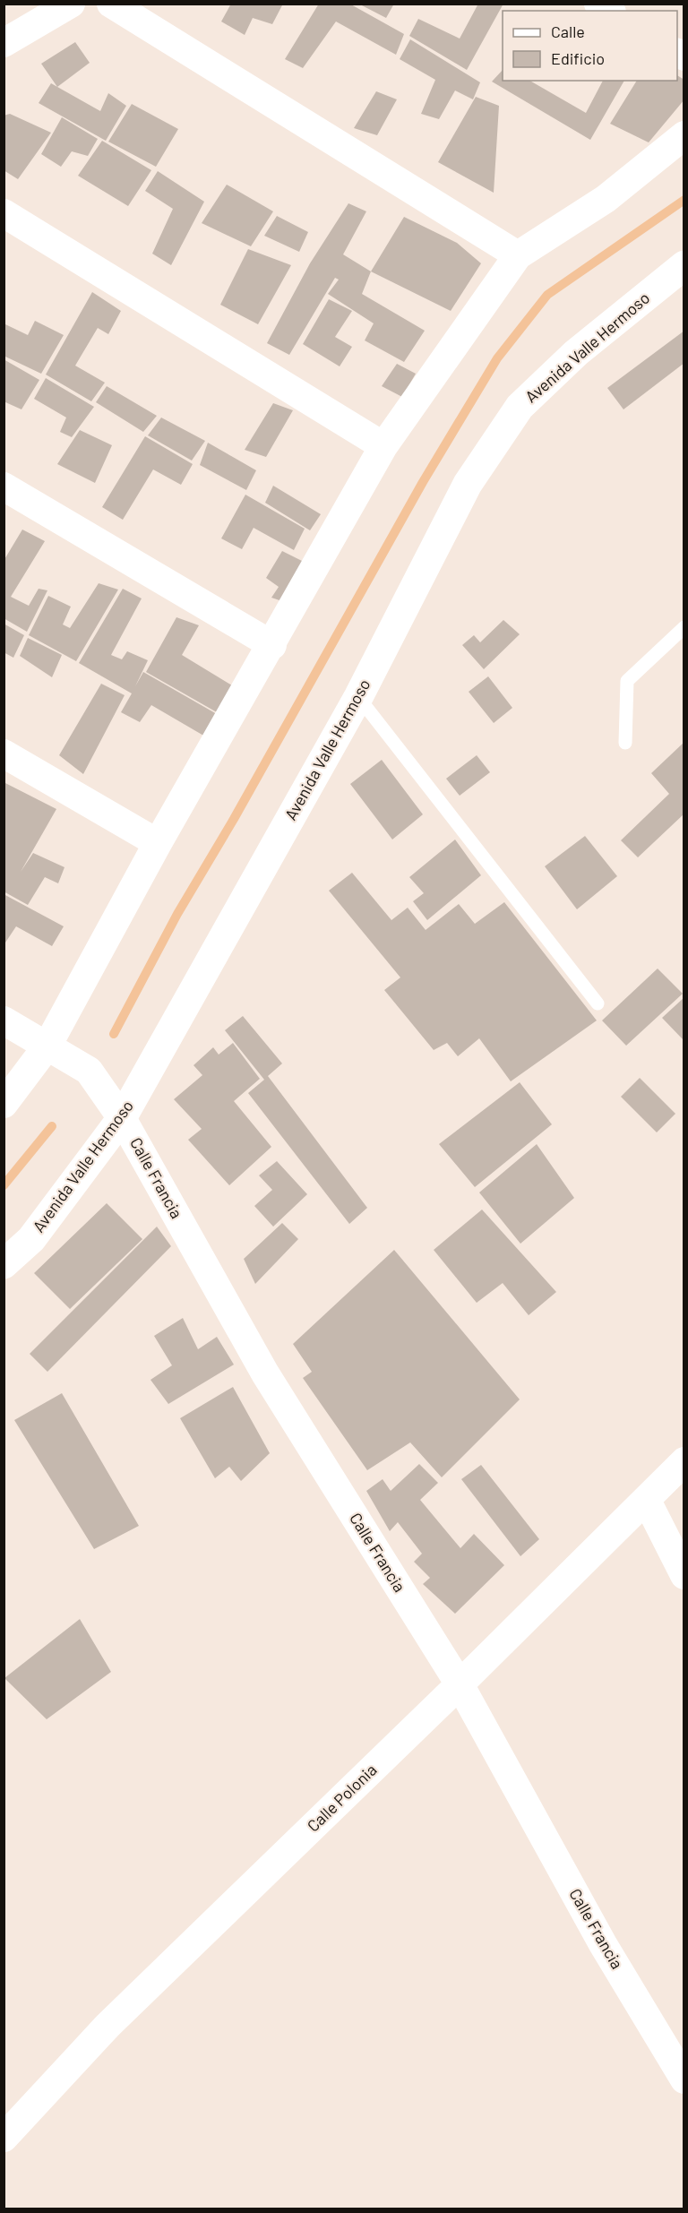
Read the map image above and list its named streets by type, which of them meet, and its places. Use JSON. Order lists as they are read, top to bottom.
{
  "streets": {
    "street": ["Avenida Valle Hermoso", "Calle Francia", "Calle Polonia"]
  },
  "crossings": [
    ["Avenida Valle Hermoso", "Calle Francia"],
    ["Calle Francia", "Calle Polonia"]
  ],
  "legend": ["Calle", "Edificio"]
}
